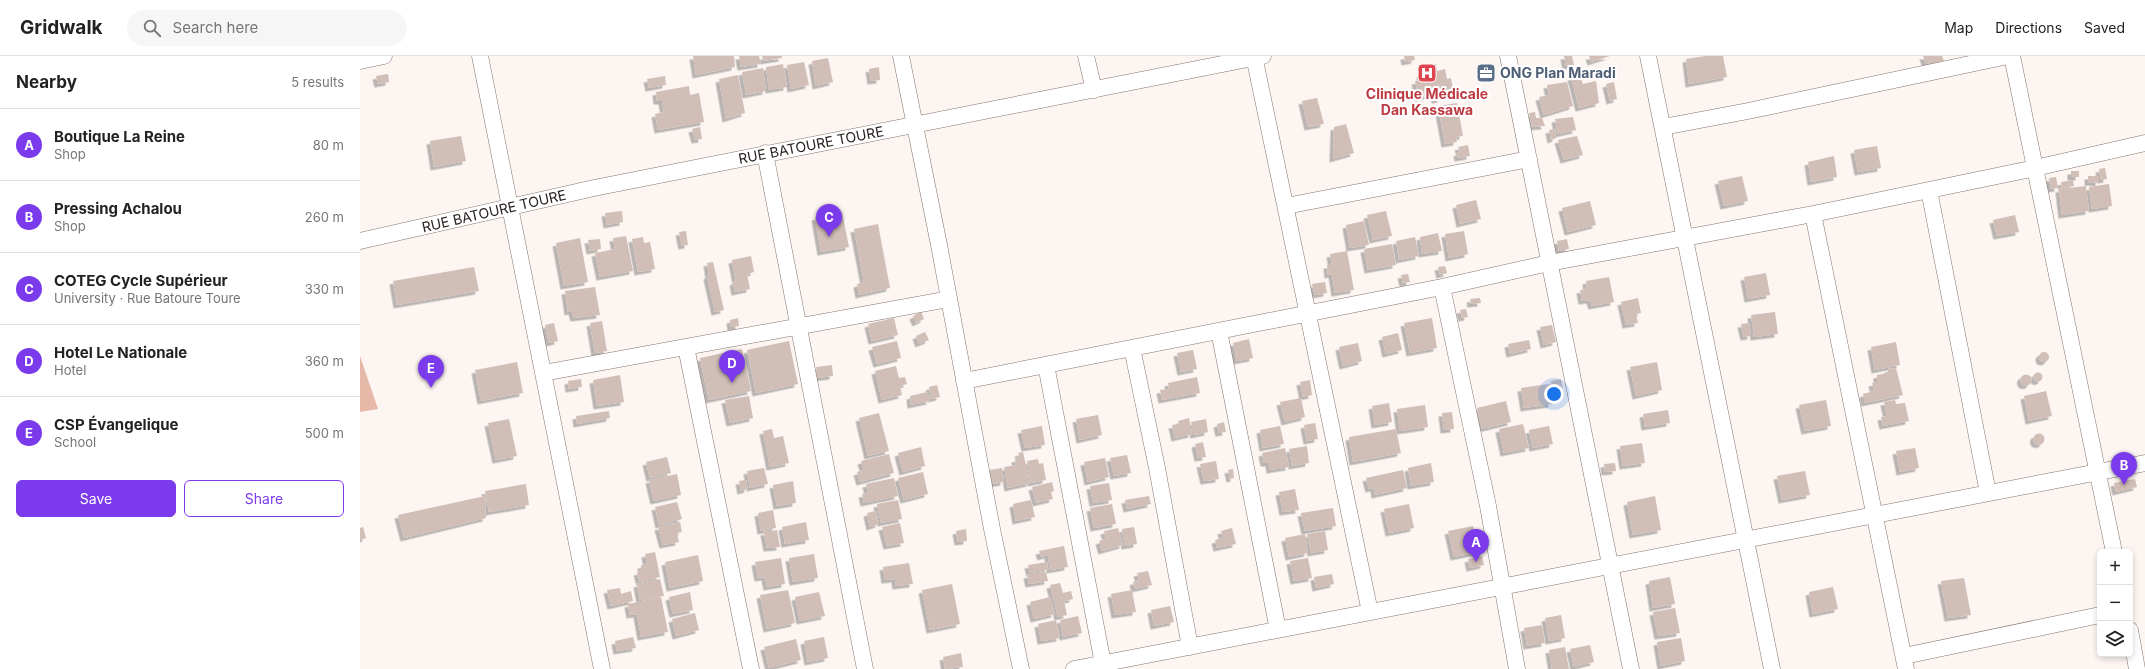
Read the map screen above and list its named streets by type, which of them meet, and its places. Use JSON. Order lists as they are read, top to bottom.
{
  "streets": {
    "street": ["RUE BATOURE TOURE"]
  },
  "places": {
    "hospital": ["Clinique Médicale Dan Kassawa"],
    "office": ["ONG Plan Maradi"]
  },
  "page": {
    "header": "Gridwalk",
    "search": "Search here",
    "nav": ["Map", "Directions", "Saved"],
    "heading": ["Nearby", "5 results"],
    "list": [
      {
        "mark": "A",
        "name": "Boutique La Reine",
        "note": "Shop",
        "value": "80 m"
      },
      {
        "mark": "B",
        "name": "Pressing Achalou",
        "note": "Shop",
        "value": "260 m"
      },
      {
        "mark": "C",
        "name": "COTEG Cycle Supérieur",
        "note": "University · Rue Batoure Toure",
        "value": "330 m"
      },
      {
        "mark": "D",
        "name": "Hotel Le Nationale",
        "note": "Hotel",
        "value": "360 m"
      },
      {
        "mark": "E",
        "name": "CSP Évangelique",
        "note": "School",
        "value": "500 m"
      }
    ],
    "pins": [
      "C",
      "D",
      "E",
      "B",
      "A"
    ],
    "buttons": ["Save", "Share"],
    "map_buttons": ["+", "−"]
  }
}
